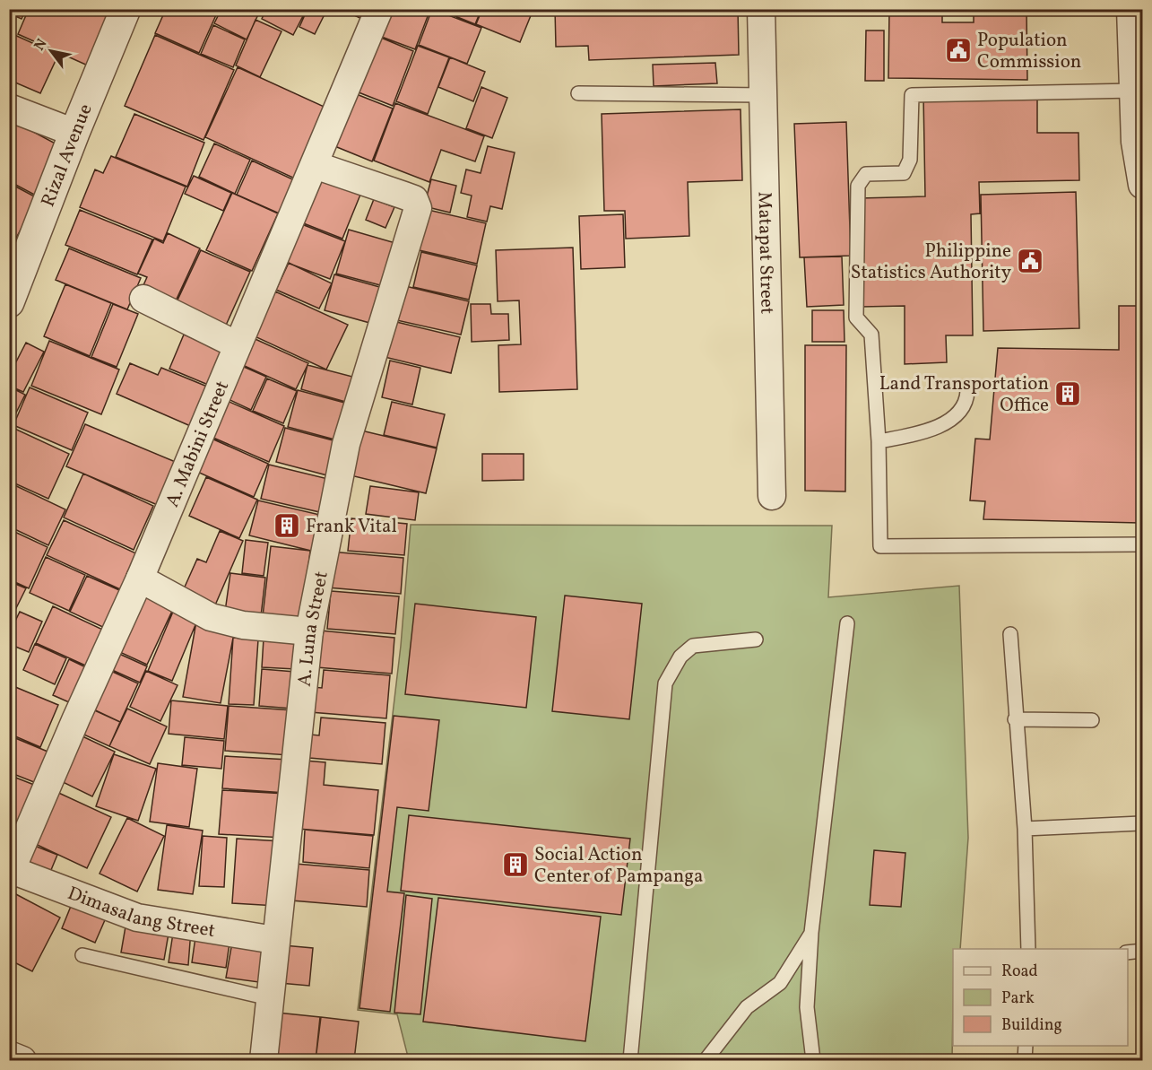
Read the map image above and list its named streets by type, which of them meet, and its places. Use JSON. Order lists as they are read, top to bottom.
{
  "streets": {
    "street": [
      "Rizal Avenue",
      "Matapat Street",
      "A. Mabini Street",
      "A. Luna Street",
      "Dimasalang Street"
    ]
  },
  "crossings": [
    ["A. Mabini Street", "A. Luna Street"],
    ["A. Mabini Street", "Dimasalang Street"],
    ["A. Luna Street", "Dimasalang Street"]
  ],
  "places": {
    "public building": ["Population Commission", "Philippine Statistics Authority"],
    "building": ["Land Transportation Office", "Frank Vital", "Social Action Center of Pampanga"]
  },
  "legend": ["Road", "Park", "Building"],
  "north": "top left"
}
